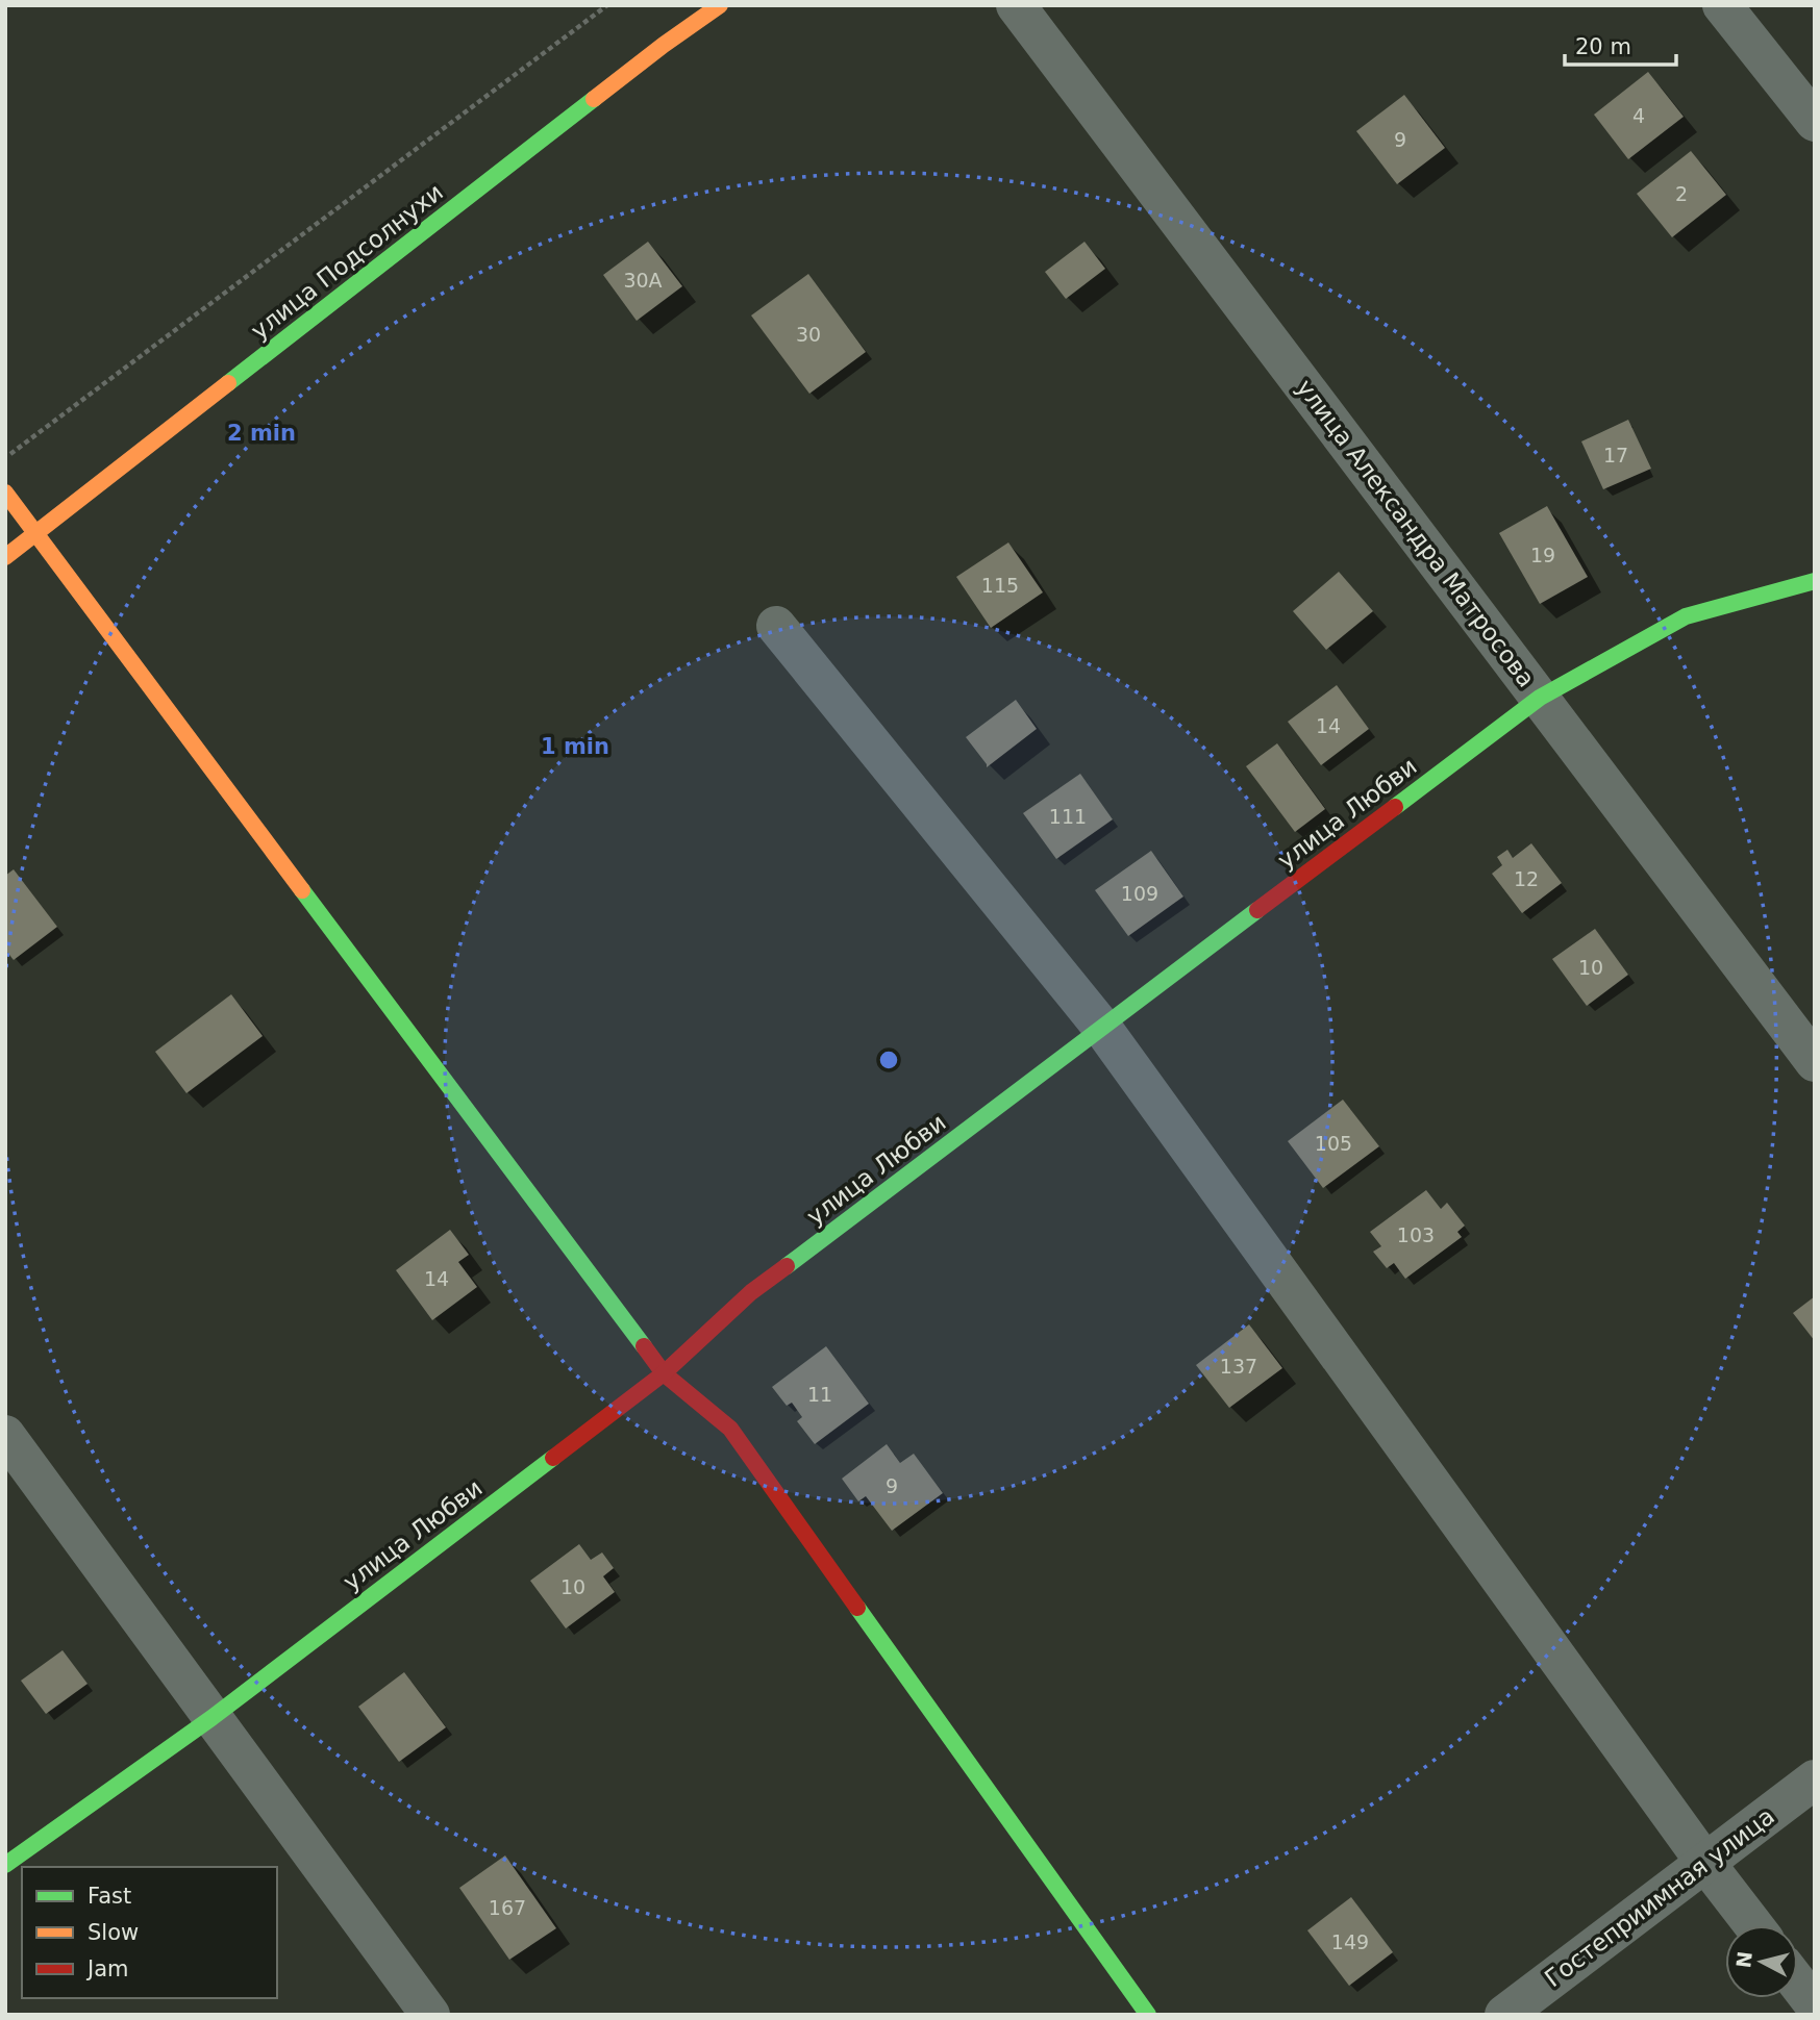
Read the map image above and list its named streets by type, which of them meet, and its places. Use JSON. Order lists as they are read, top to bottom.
{
  "streets": {
    "street": [
      "улица Подсолнухи",
      "улица Александра Матросова",
      "улица Любви",
      "Гостеприимная улица"
    ]
  },
  "crossings": [
    ["улица Александра Матросова", "улица Любви"]
  ],
  "house_numbers": [
    "4",
    "9",
    "2",
    "30А",
    "30",
    "17",
    "19",
    "115",
    "14",
    "111",
    "12",
    "109",
    "10",
    "105",
    "103",
    "14",
    "137",
    "11",
    "9",
    "10",
    "167",
    "149"
  ],
  "legend": ["Fast", "Slow", "Jam"],
  "scale_bar": "20 m",
  "north": "left",
  "rings": ["2 min", "1 min"]
}
